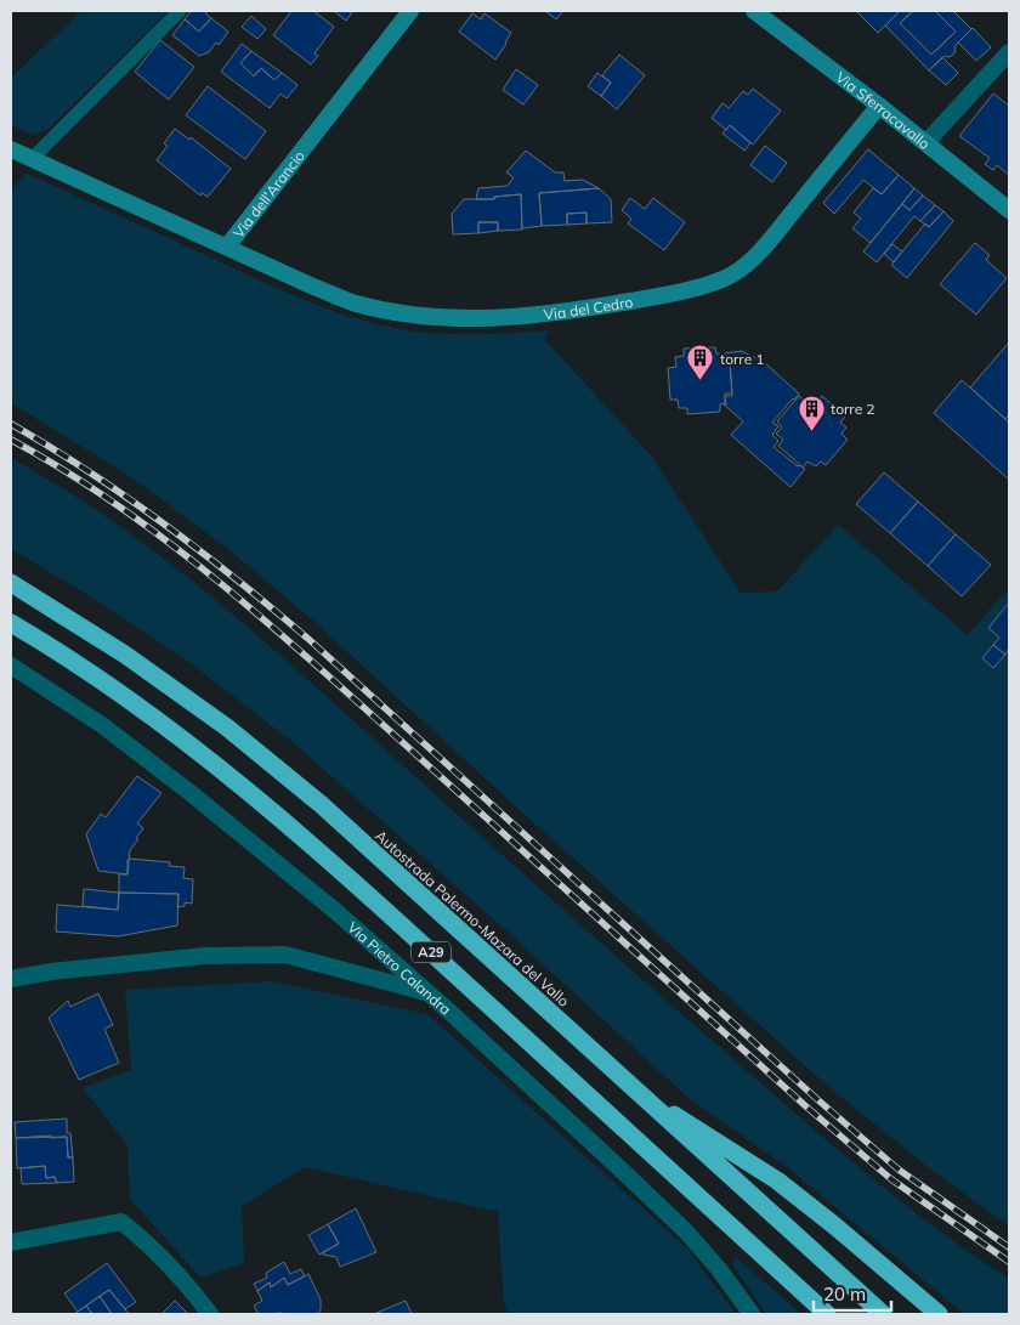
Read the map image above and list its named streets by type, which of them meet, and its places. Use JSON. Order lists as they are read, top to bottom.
{
  "streets": {
    "highway": ["Autostrada Palermo-Mazara del Vallo", "A29"],
    "main road": ["Via Sferracavallo", "Via dell'Arancio", "Via del Cedro"],
    "street": ["Via Pietro Calandra"]
  },
  "crossings": [
    ["Via Sferracavallo", "Via del Cedro"],
    ["Via dell'Arancio", "Via del Cedro"]
  ],
  "places": {
    "building": ["torre 1", "torre 2"]
  },
  "scale_bar": "20 m"
}
